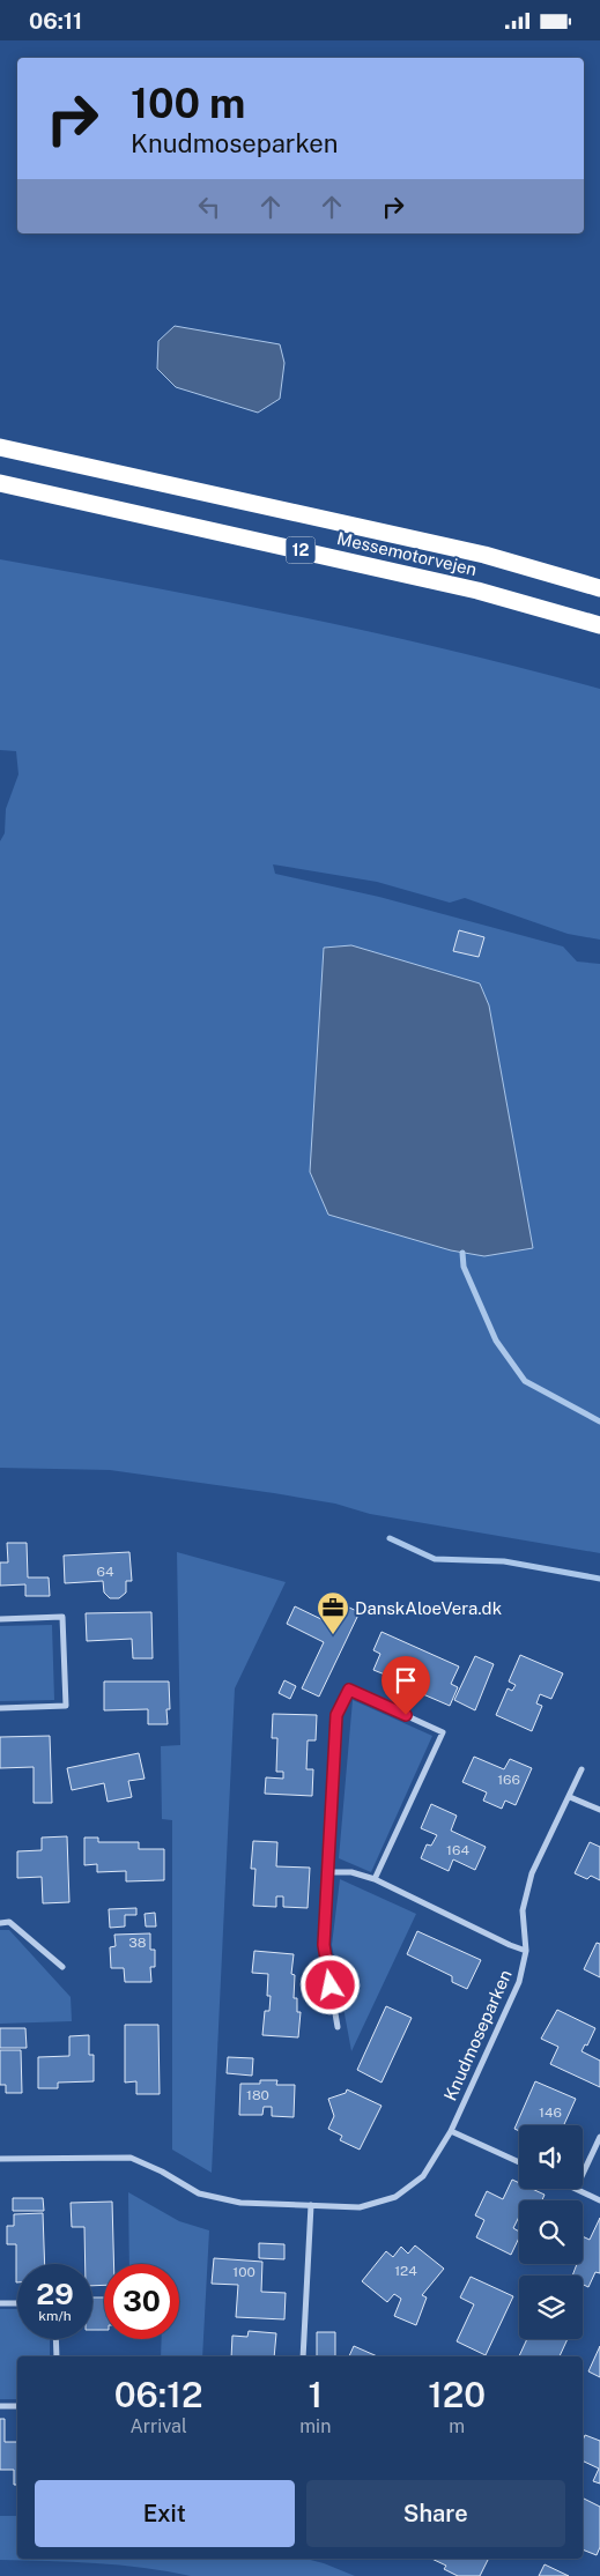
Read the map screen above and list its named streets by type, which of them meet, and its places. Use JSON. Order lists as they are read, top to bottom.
{
  "streets": {
    "highway": ["12", "Messemotorvejen"],
    "street": ["Knudmoseparken"]
  },
  "places": {
    "office": ["DanskAloeVera.dk"]
  },
  "house_numbers": [
    "64",
    "166",
    "164",
    "38",
    "180",
    "146",
    "124",
    "100"
  ],
  "page": {
    "status": "06:11",
    "turn": ["100 m", "Knudmoseparken"],
    "speed": "29 km/h",
    "limit": "30",
    "eta": [
      "06:12",
      "Arrival",
      "1",
      "min",
      "120",
      "m"
    ],
    "buttons": ["Exit", "Share"]
  }
}
